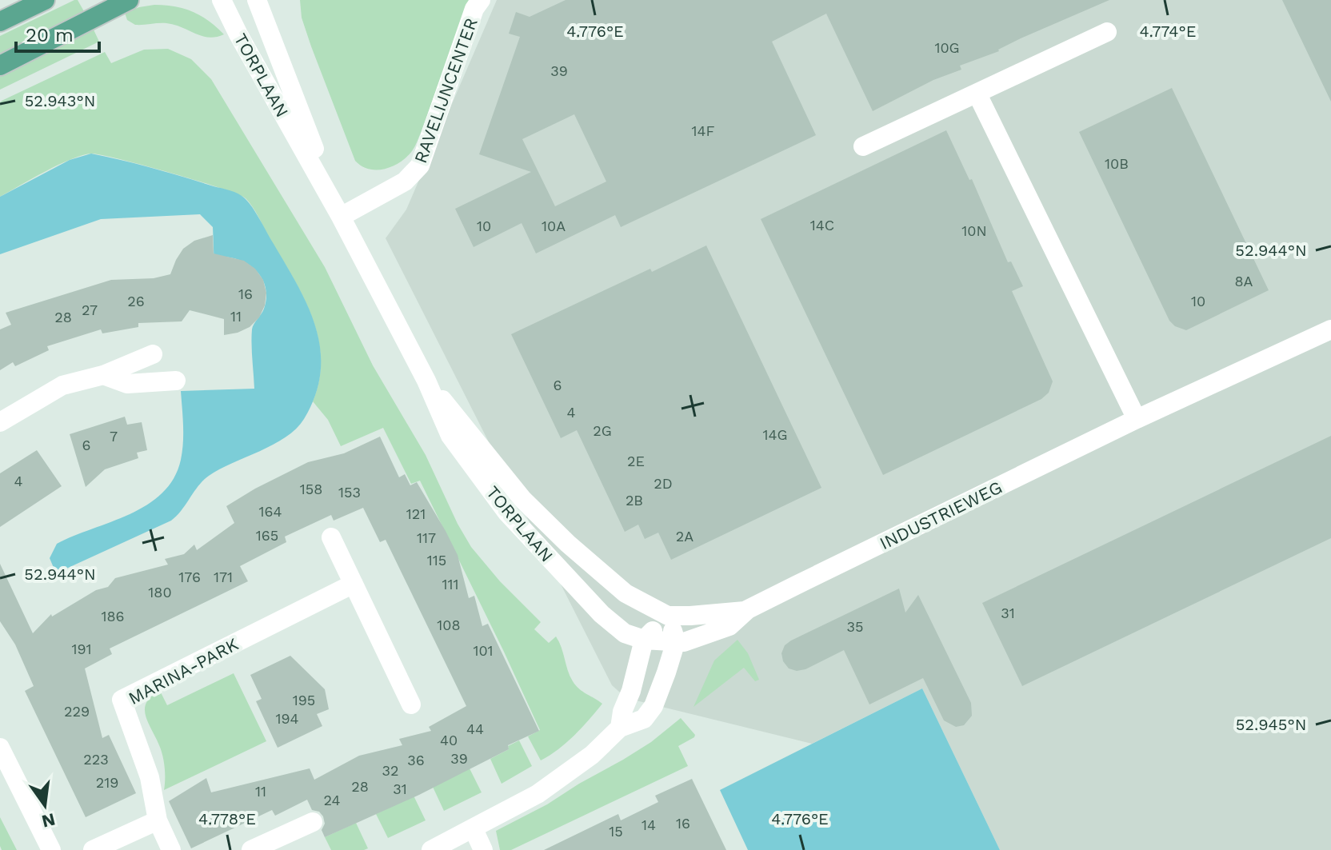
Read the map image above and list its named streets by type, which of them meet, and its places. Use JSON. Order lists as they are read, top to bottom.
{
  "streets": {
    "street": [
      "TORPLAAN",
      "RAVELIJNCENTER",
      "INDUSTRIEWEG",
      "MARINA-PARK"
    ]
  },
  "crossings": [
    ["TORPLAAN", "RAVELIJNCENTER"],
    ["TORPLAAN", "INDUSTRIEWEG"]
  ],
  "house_numbers": [
    "10G",
    "39",
    "14F",
    "10B",
    "14C",
    "10",
    "10A",
    "10N",
    "8A",
    "16",
    "26",
    "10",
    "27",
    "11",
    "28",
    "6",
    "4",
    "2G",
    "14G",
    "7",
    "6",
    "2E",
    "4",
    "2D",
    "158",
    "153",
    "2B",
    "164",
    "121",
    "165",
    "2A",
    "117",
    "115",
    "176",
    "171",
    "111",
    "180",
    "31",
    "186",
    "108",
    "35",
    "191",
    "101",
    "195",
    "229",
    "194",
    "44",
    "40",
    "39",
    "223",
    "36",
    "32",
    "219",
    "28",
    "31",
    "11",
    "24",
    "16",
    "14",
    "15"
  ],
  "scale_bar": "20 m",
  "north": "bottom",
  "coordinates": [
    "4.776°E",
    "4.774°E",
    "52.943°N",
    "52.944°N",
    "52.945°N",
    "4.778°E"
  ]
}
